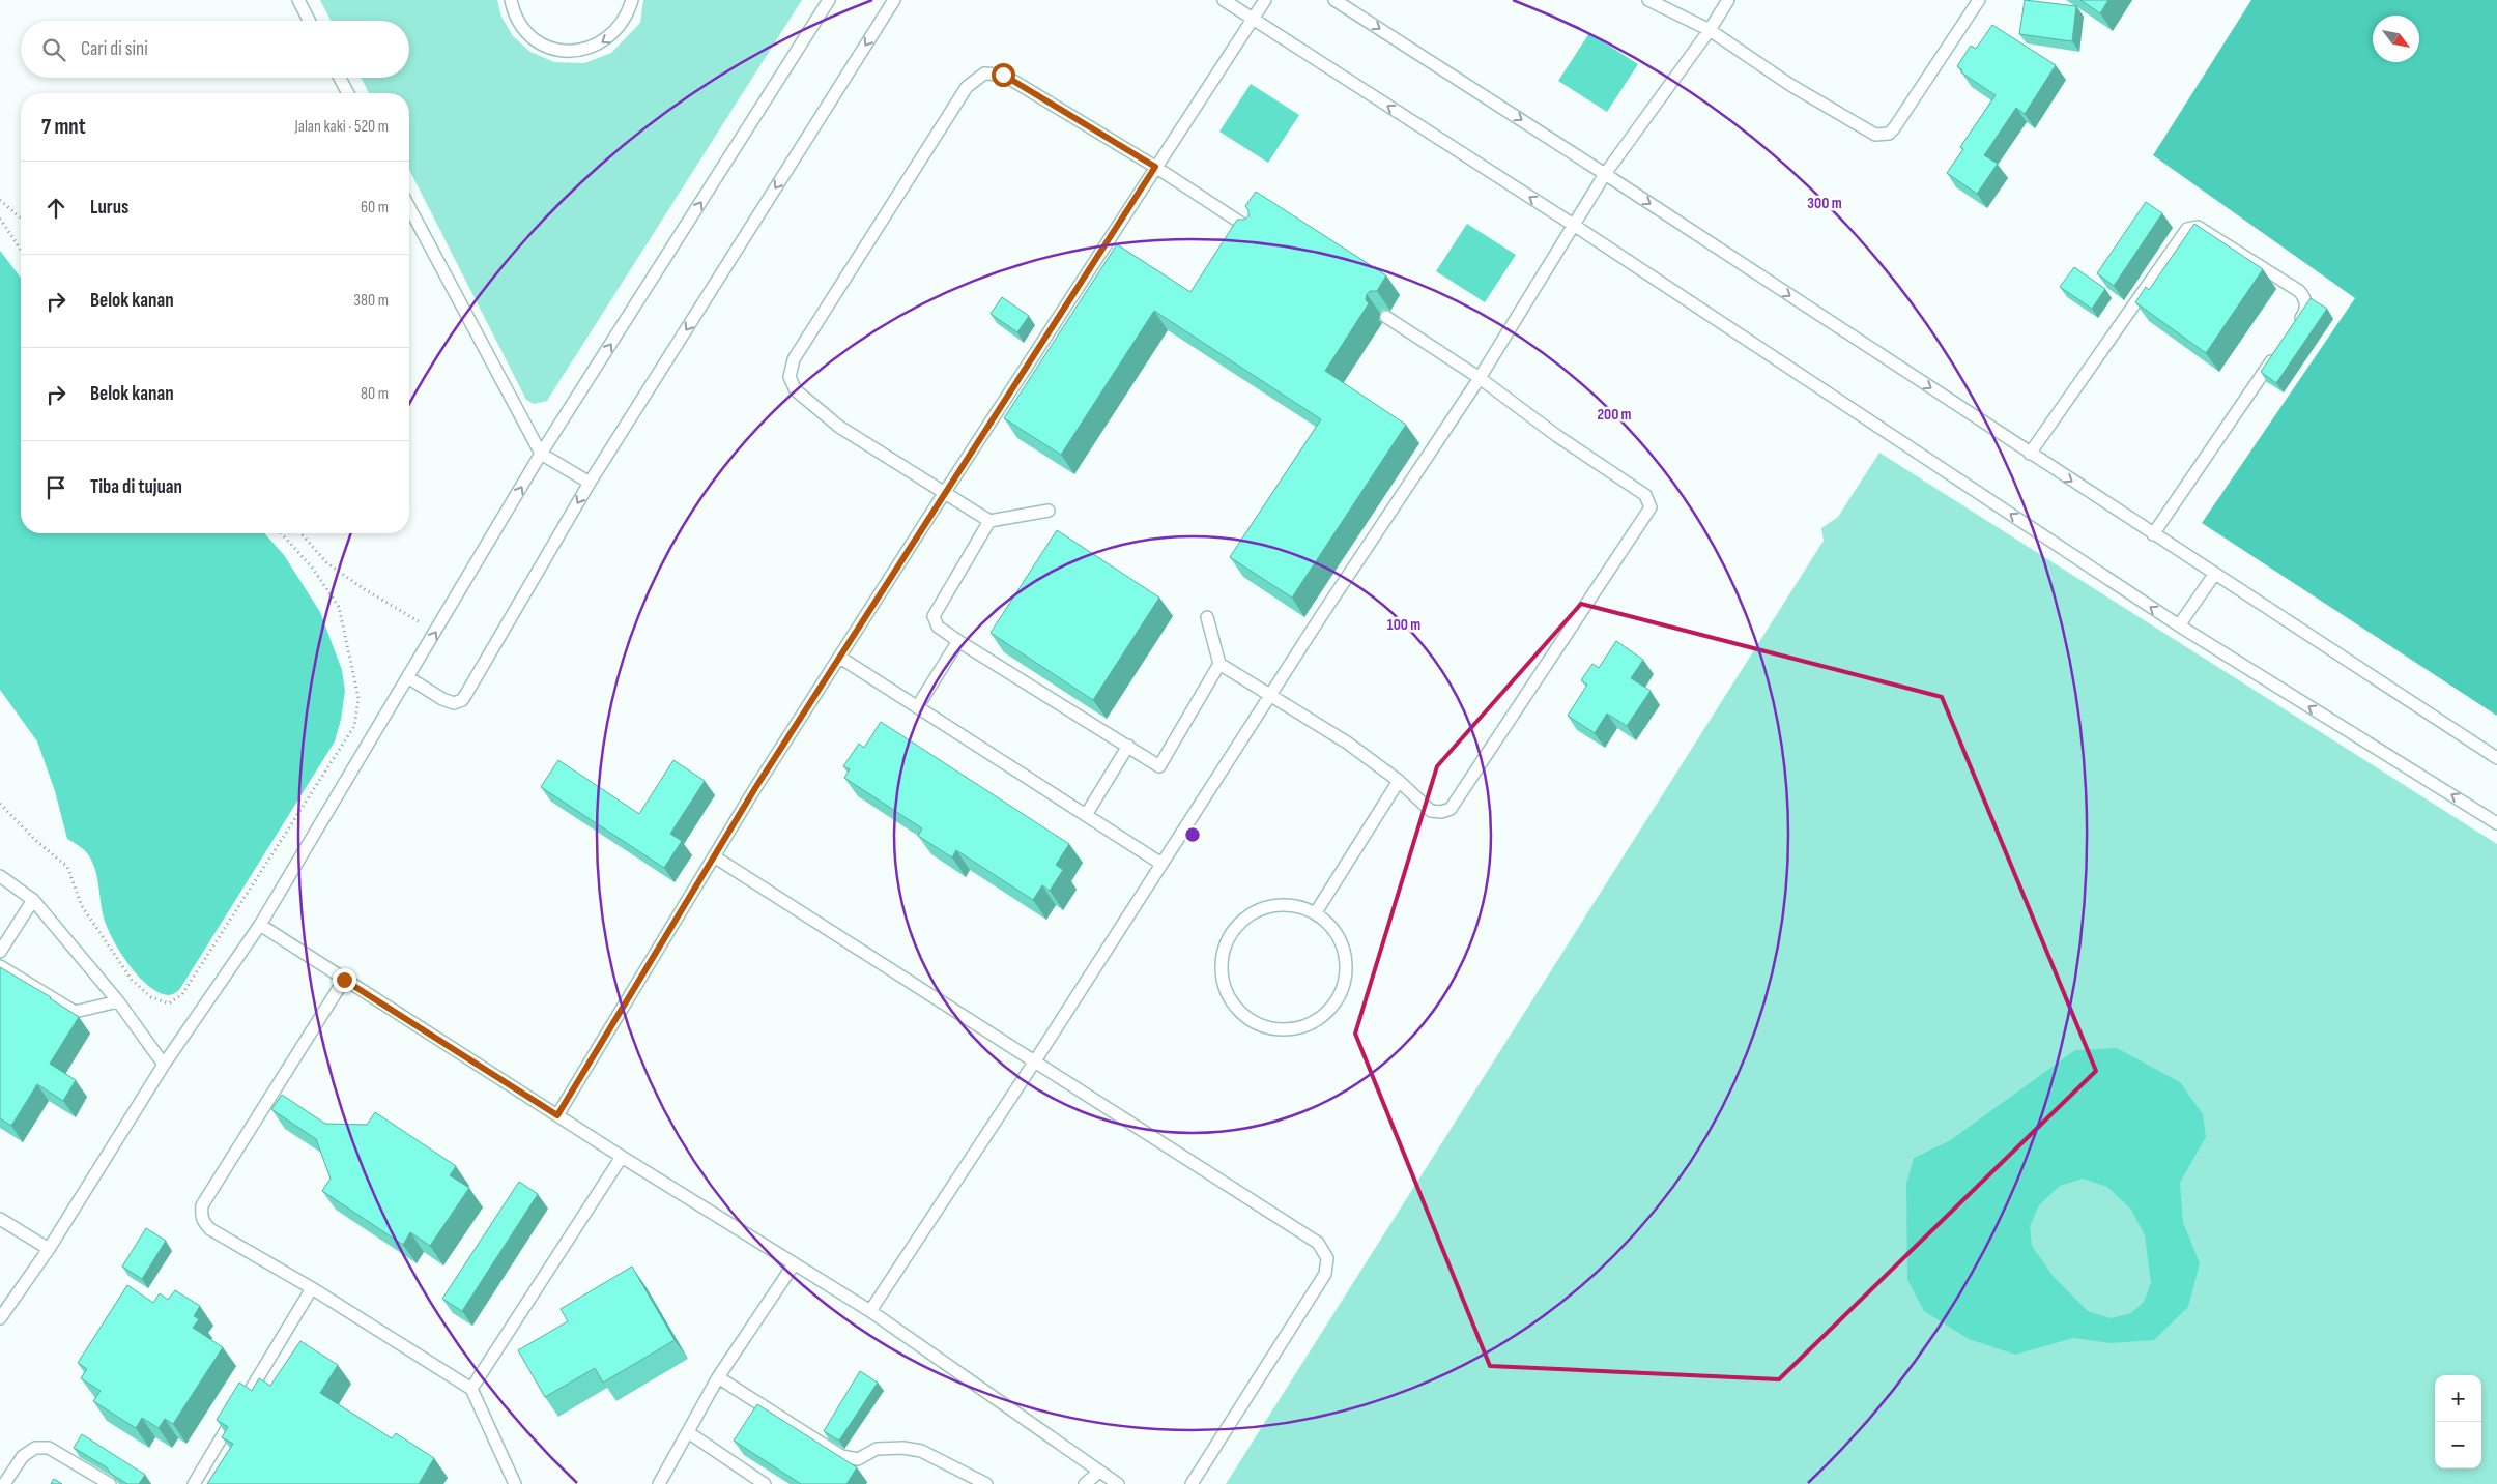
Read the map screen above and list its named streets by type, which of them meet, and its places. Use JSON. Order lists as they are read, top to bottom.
{
  "north": "bottom right",
  "page": {
    "search": "Cari di sini",
    "heading": ["7 mnt", "Jalan kaki · 520 m"],
    "list": [
      ["Lurus", "60 m"],
      ["Belok kanan", "380 m"],
      ["Belok kanan", "80 m"],
      "Tiba di tujuan"
    ],
    "map_buttons": ["+", "−"]
  },
  "rings": ["300 m", "200 m", "100 m"]
}
